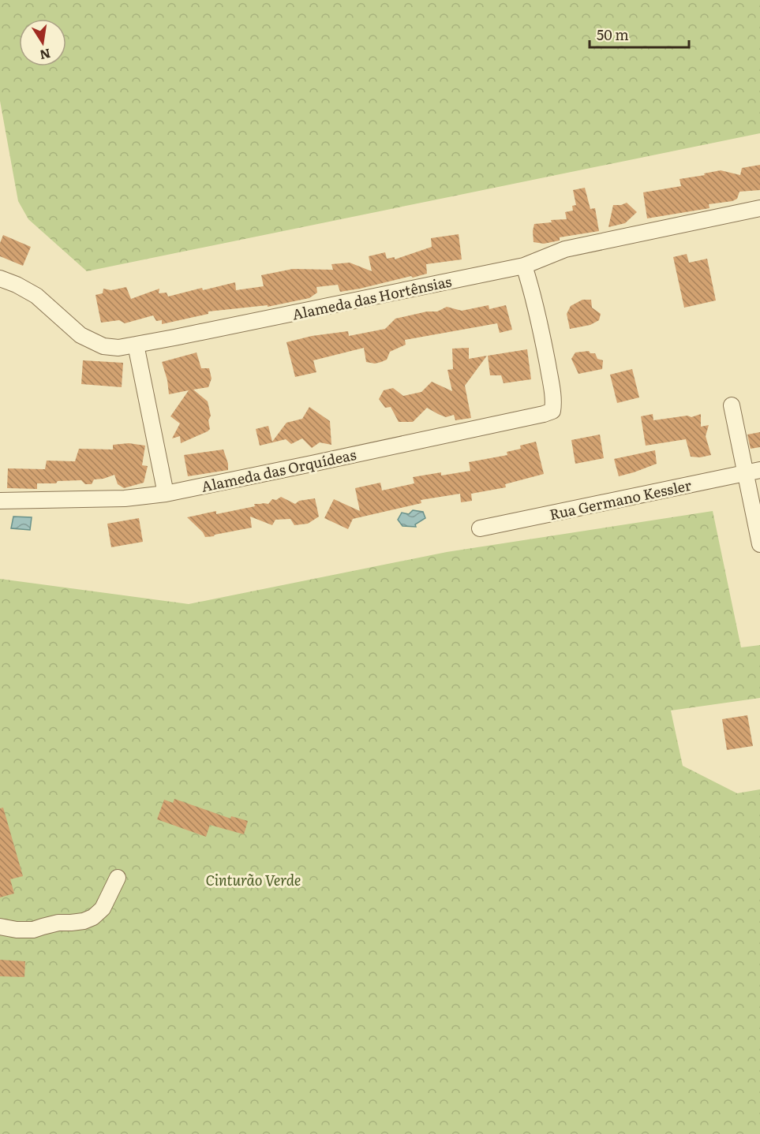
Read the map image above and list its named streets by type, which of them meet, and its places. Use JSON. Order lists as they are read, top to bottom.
{
  "streets": {
    "street": ["Alameda das Hortênsias", "Alameda das Orquídeas", "Rua Germano Kessler"]
  },
  "crossings": [
    ["Alameda das Hortênsias", "Alameda das Orquídeas"]
  ],
  "parks": ["Cinturão Verde"],
  "scale_bar": "50 m",
  "north": "bottom"
}
